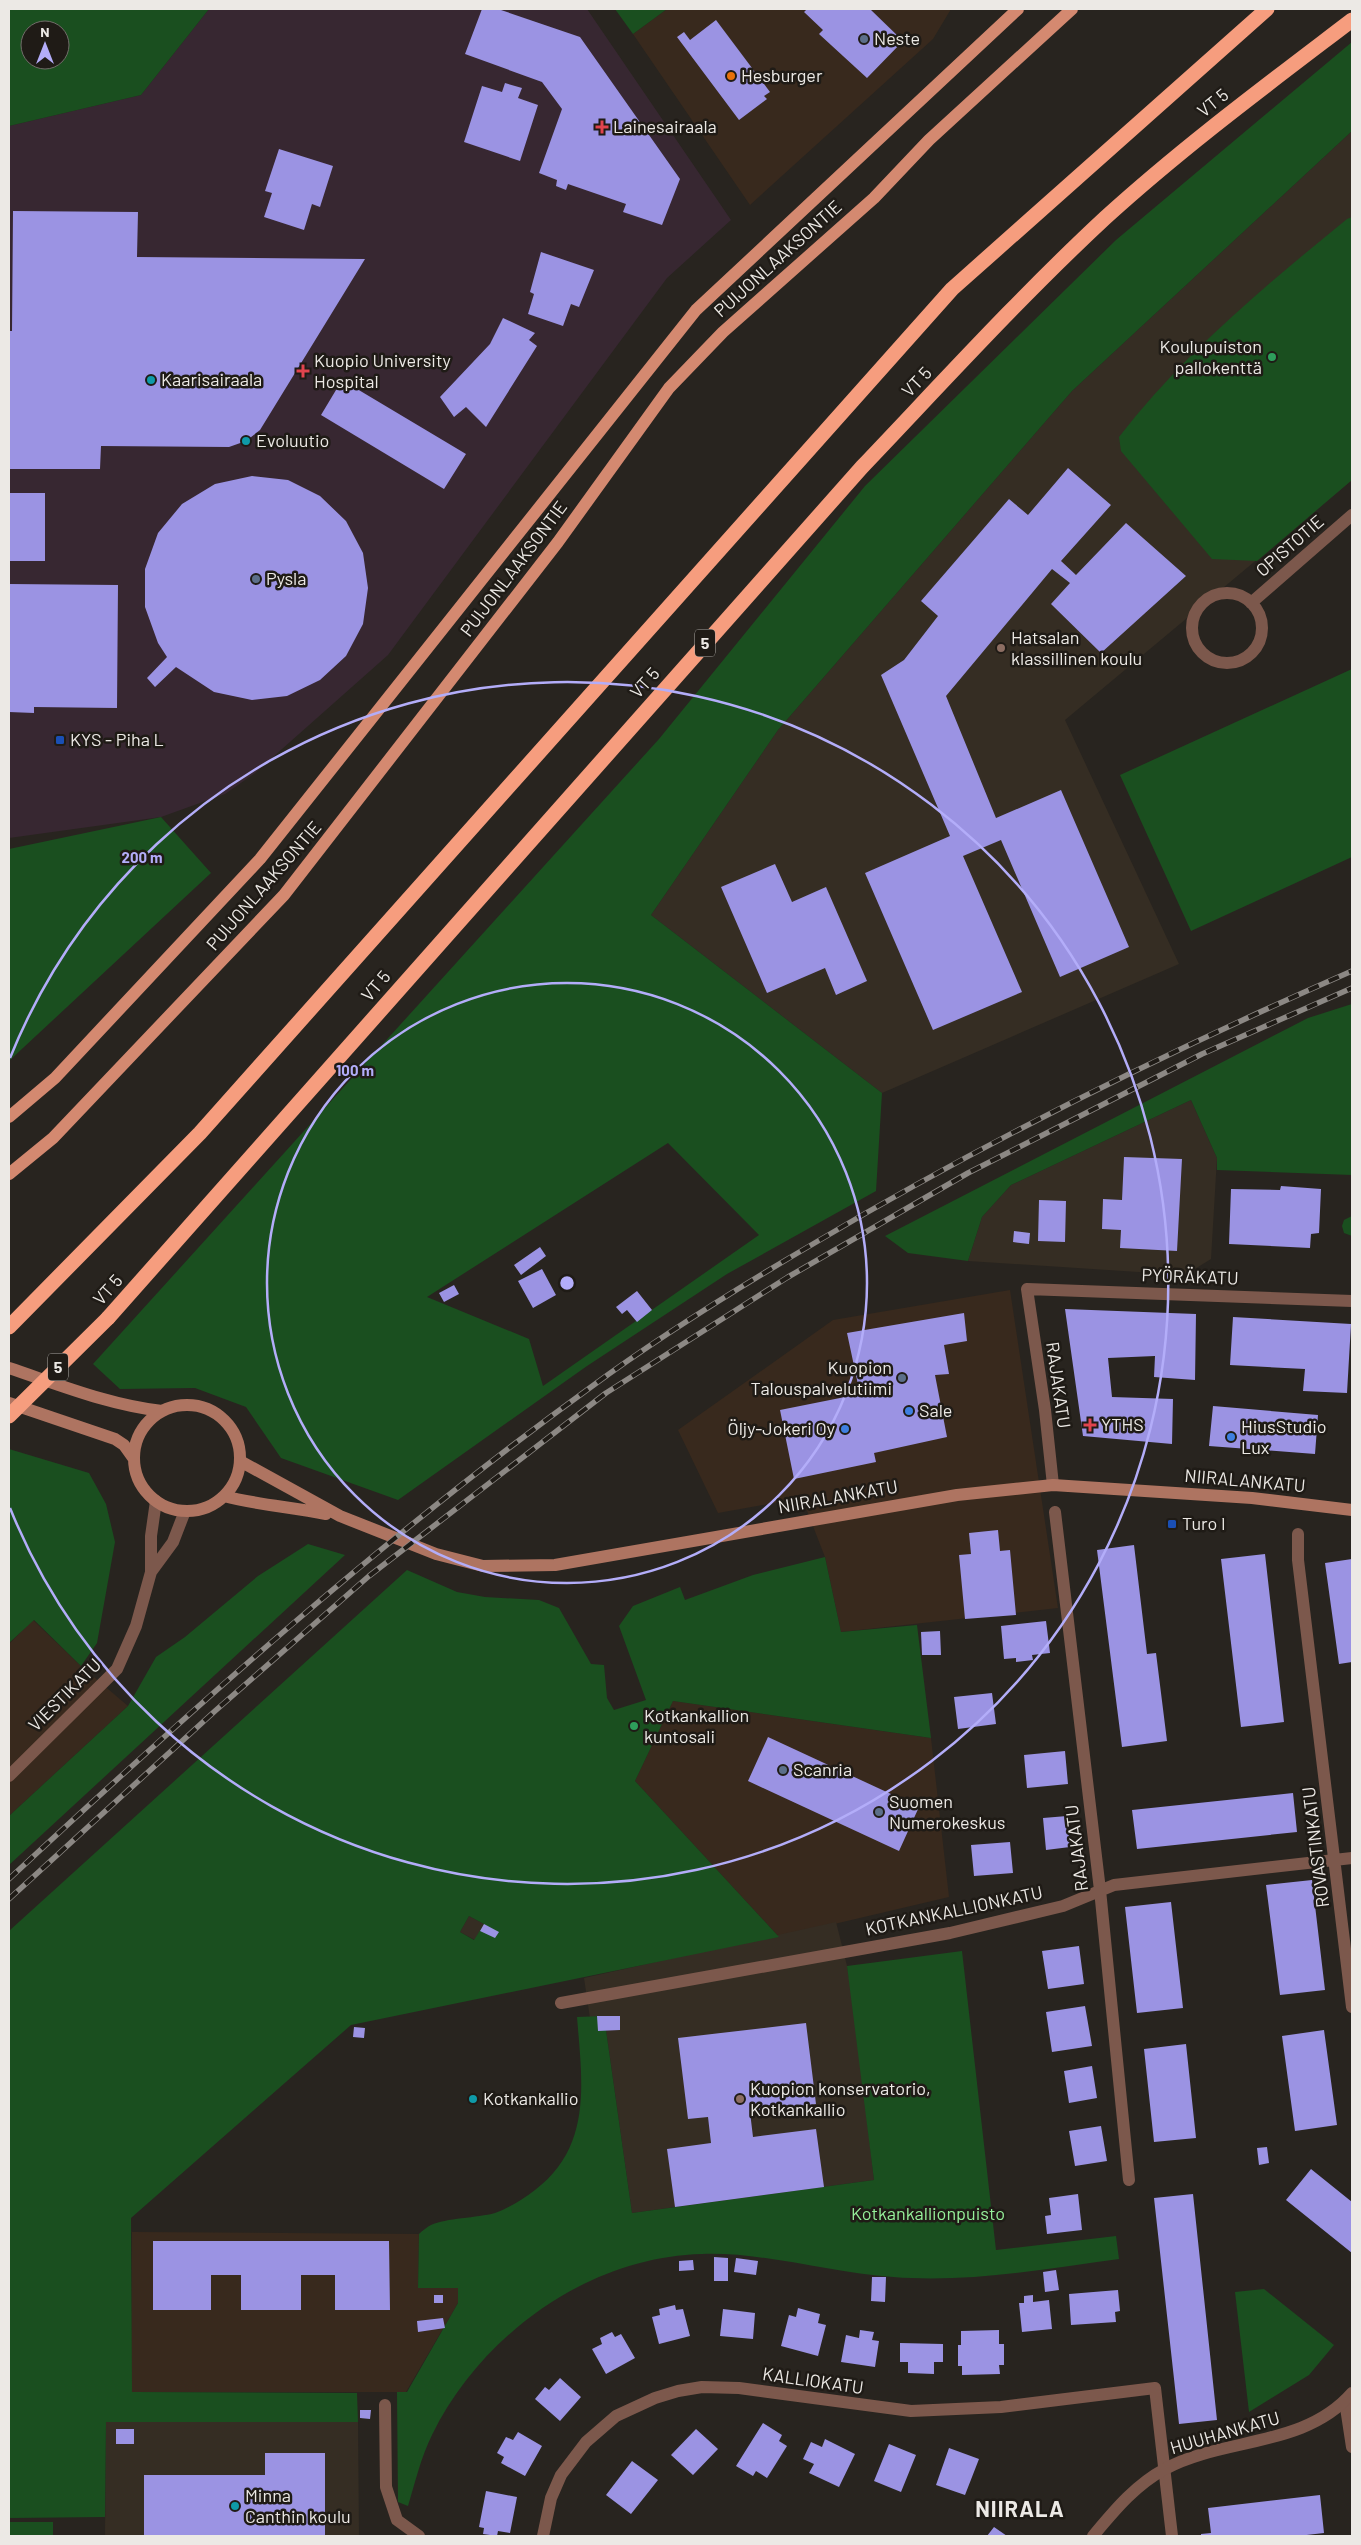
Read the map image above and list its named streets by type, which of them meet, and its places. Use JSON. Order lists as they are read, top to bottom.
{
  "streets": {
    "highway": ["VT 5", "5"],
    "main road": ["PUIJONLAAKSONTIE", "NIIRALANKATU"],
    "street": [
      "OPISTOTIE",
      "PYÖRÄKATU",
      "RAJAKATU",
      "VIESTIKATU",
      "ROVASTINKATU",
      "KOTKANKALLIONKATU",
      "KALLIOKATU",
      "HUUHANKATU"
    ]
  },
  "crossings": [
    ["PYÖRÄKATU", "RAJAKATU"],
    ["RAJAKATU", "NIIRALANKATU"],
    ["RAJAKATU", "KOTKANKALLIONKATU"],
    ["NIIRALANKATU", "VIESTIKATU"],
    ["ROVASTINKATU", "KOTKANKALLIONKATU"],
    ["KALLIOKATU", "HUUHANKATU"]
  ],
  "districts": ["NIIRALA"],
  "parks": ["Kotkankallionpuisto"],
  "places": {
    "other": [
      "Neste",
      "Hesburger",
      "Koulupuiston pallokenttä",
      "Kaarisairaala",
      "Evoluutio",
      "Pysla",
      "Hatsalan klassillinen koulu",
      "Kuopion Talouspalvelutiimi",
      "Sale",
      "Öljy-Jokeri Oy",
      "HiusStudio Lux",
      "Kotkankallion kuntosali",
      "Scanria",
      "Suomen Numerokeskus",
      "Kotkankallio",
      "Kuopion konservatorio, Kotkankallio",
      "Minna Canthin koulu"
    ],
    "health": ["Lainesairaala", "Kuopio University Hospital", "YTHS"],
    "transit": ["KYS - Piha L", "Turo I"]
  },
  "north": "top",
  "rings": ["200 m", "100 m"]
}
